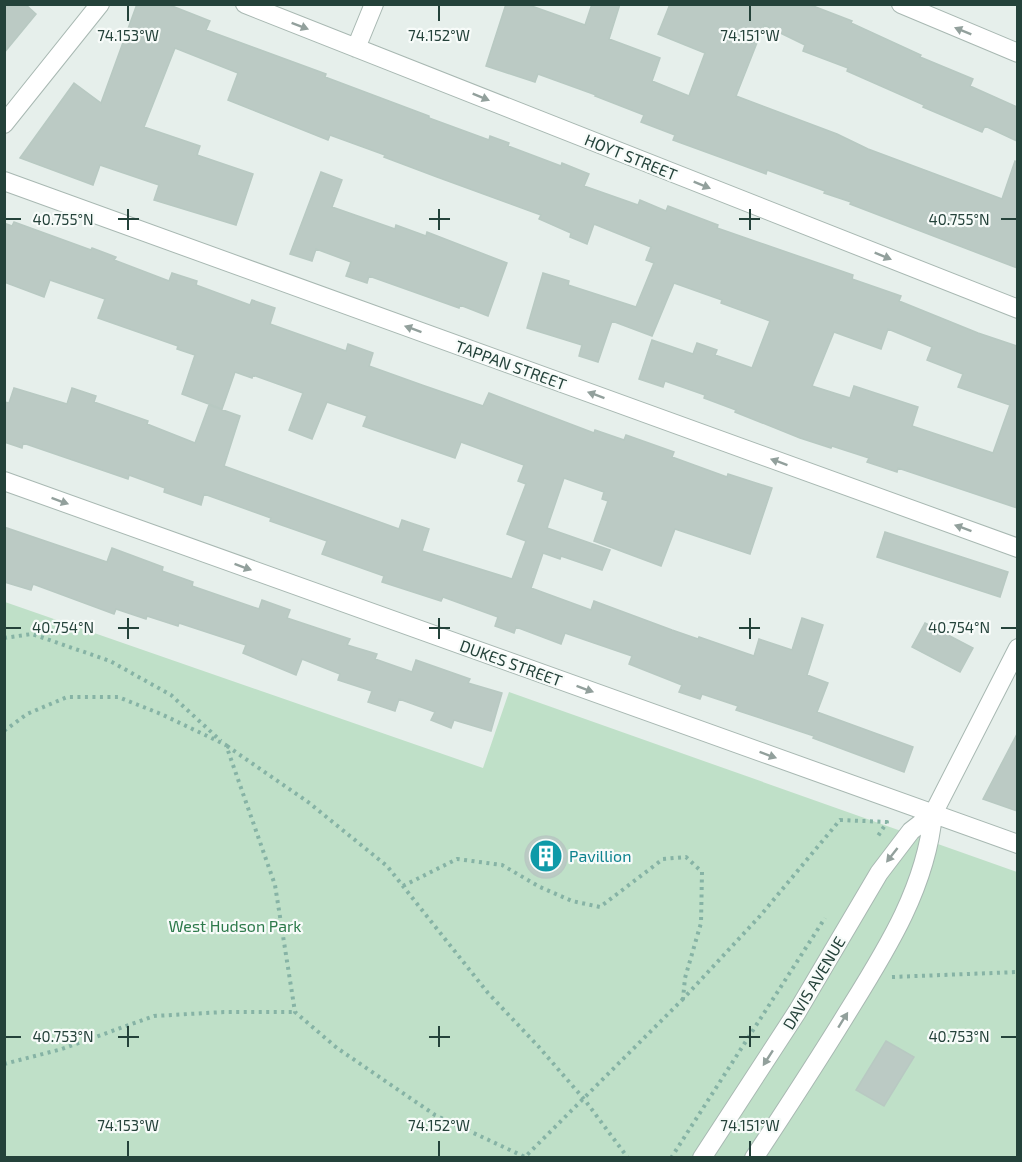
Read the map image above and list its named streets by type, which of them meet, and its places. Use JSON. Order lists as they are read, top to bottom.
{
  "streets": {
    "street": [
      "HOYT STREET",
      "TAPPAN STREET",
      "DUKES STREET",
      "DAVIS AVENUE"
    ]
  },
  "crossings": [
    ["DUKES STREET", "DAVIS AVENUE"]
  ],
  "one_way": ["HOYT STREET", "TAPPAN STREET", "DUKES STREET"],
  "parks": ["West Hudson Park"],
  "places": {
    "building": ["Pavillion"]
  },
  "coordinates": [
    "74.153°W",
    "74.152°W",
    "74.151°W",
    "40.755°N",
    "40.754°N",
    "40.753°N"
  ]
}
